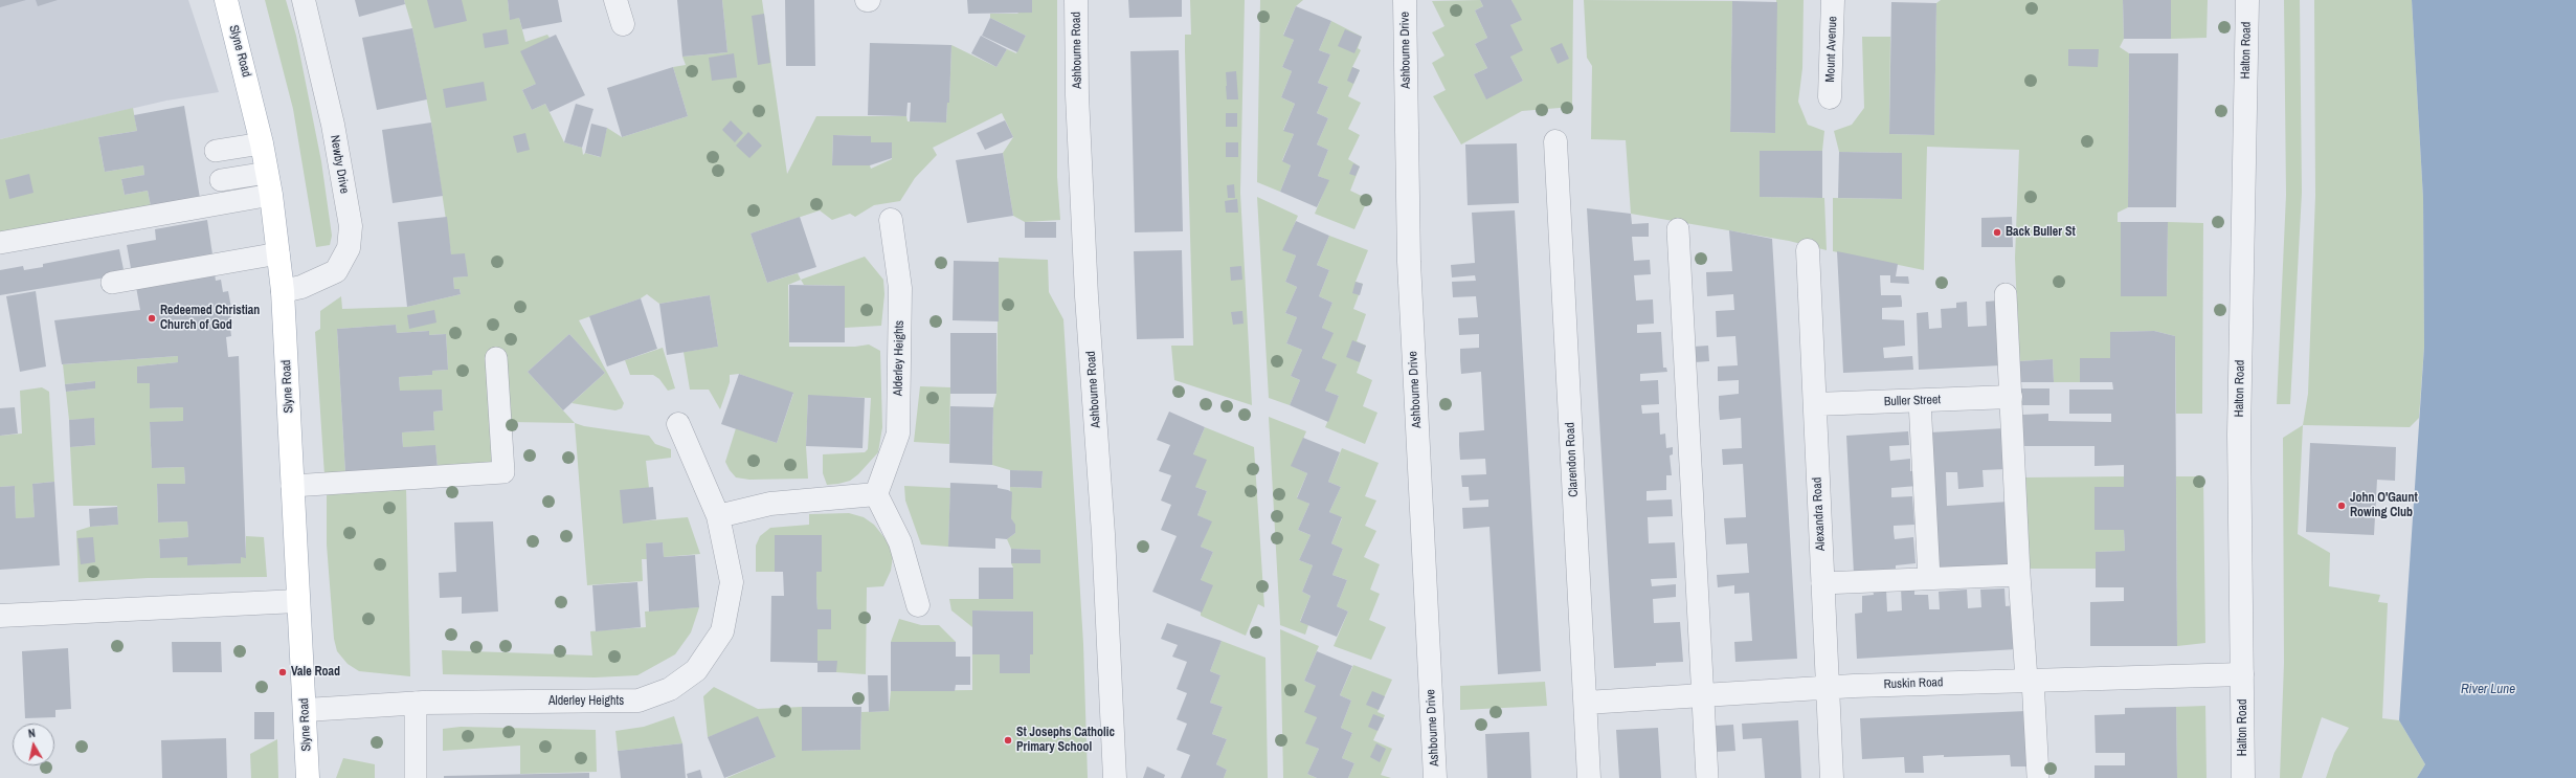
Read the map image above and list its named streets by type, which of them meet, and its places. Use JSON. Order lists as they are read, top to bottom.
{
  "streets": {
    "main road": ["Slyne Road"],
    "street": [
      "Mount Avenue",
      "Ashbourne Road",
      "Ashbourne Drive",
      "Halton Road",
      "Newby Drive",
      "Alderley Heights",
      "Buller Street",
      "Clarendon Road",
      "Alexandra Road",
      "Ruskin Road"
    ]
  },
  "crossings": [
    ["Halton Road", "Ruskin Road"],
    ["Slyne Road", "Newby Drive"],
    ["Slyne Road", "Alderley Heights"],
    ["Buller Street", "Alexandra Road"],
    ["Clarendon Road", "Ruskin Road"],
    ["Alexandra Road", "Ruskin Road"]
  ],
  "water": ["River Lune"],
  "places": [
    "Back Buller St",
    "Redeemed Christian Church of God",
    "John O'Gaunt Rowing Club",
    "Vale Road",
    "St Josephs Catholic Primary School"
  ],
  "north": "top"
}
